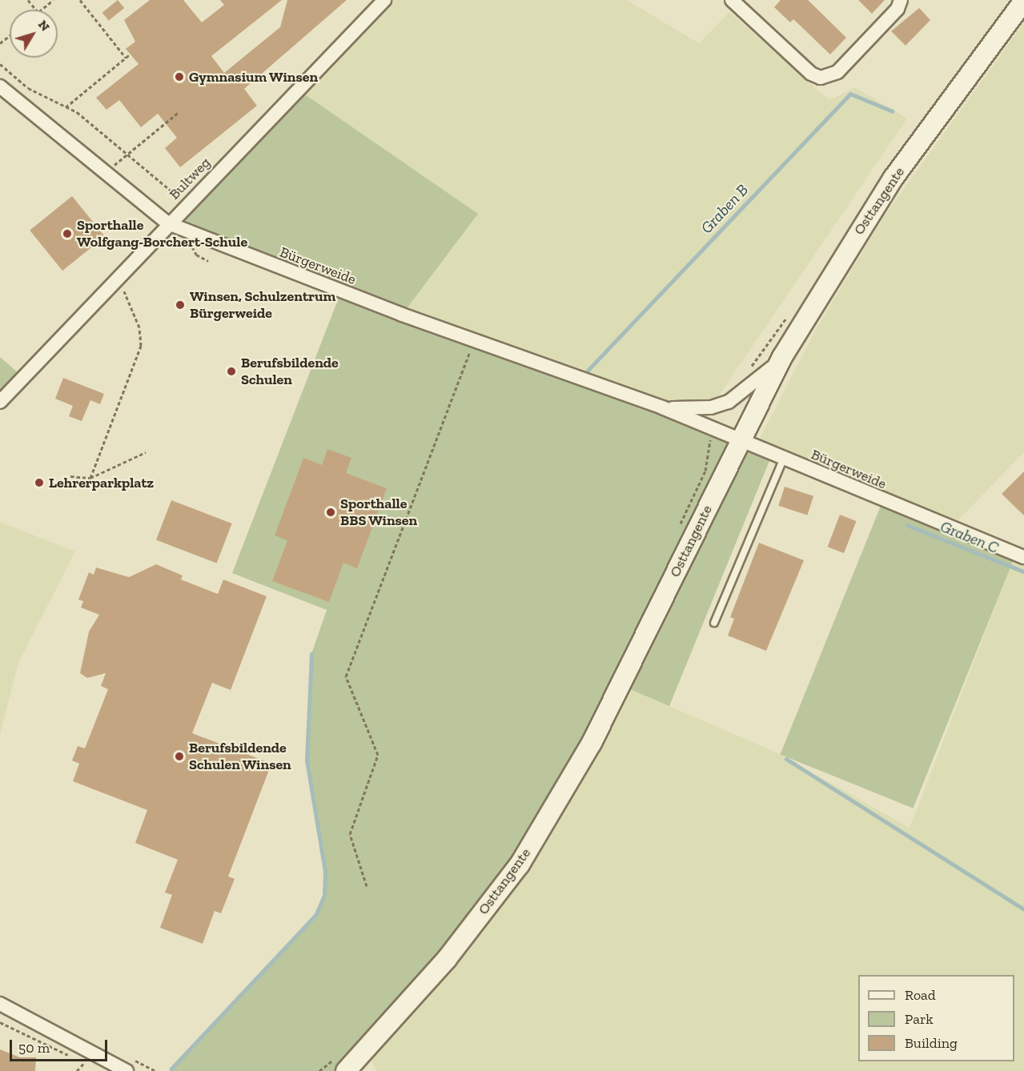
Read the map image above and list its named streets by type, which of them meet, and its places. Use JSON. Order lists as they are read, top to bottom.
{
  "streets": {
    "main road": ["Osttangente"],
    "street": ["Bultweg", "Bürgerweide"]
  },
  "crossings": [
    ["Bultweg", "Bürgerweide"],
    ["Osttangente", "Bürgerweide"]
  ],
  "water": ["Graben B", "Graben C"],
  "places": [
    "Gymnasium Winsen",
    "Sporthalle Wolfgang-Borchert-Schule",
    "Winsen, Schulzentrum Bürgerweide",
    "Berufsbildende Schulen",
    "Lehrerparkplatz",
    "Sporthalle BBS Winsen",
    "Berufsbildende Schulen Winsen"
  ],
  "legend": ["Road", "Park", "Building"],
  "scale_bar": "50 m",
  "north": "top right"
}
